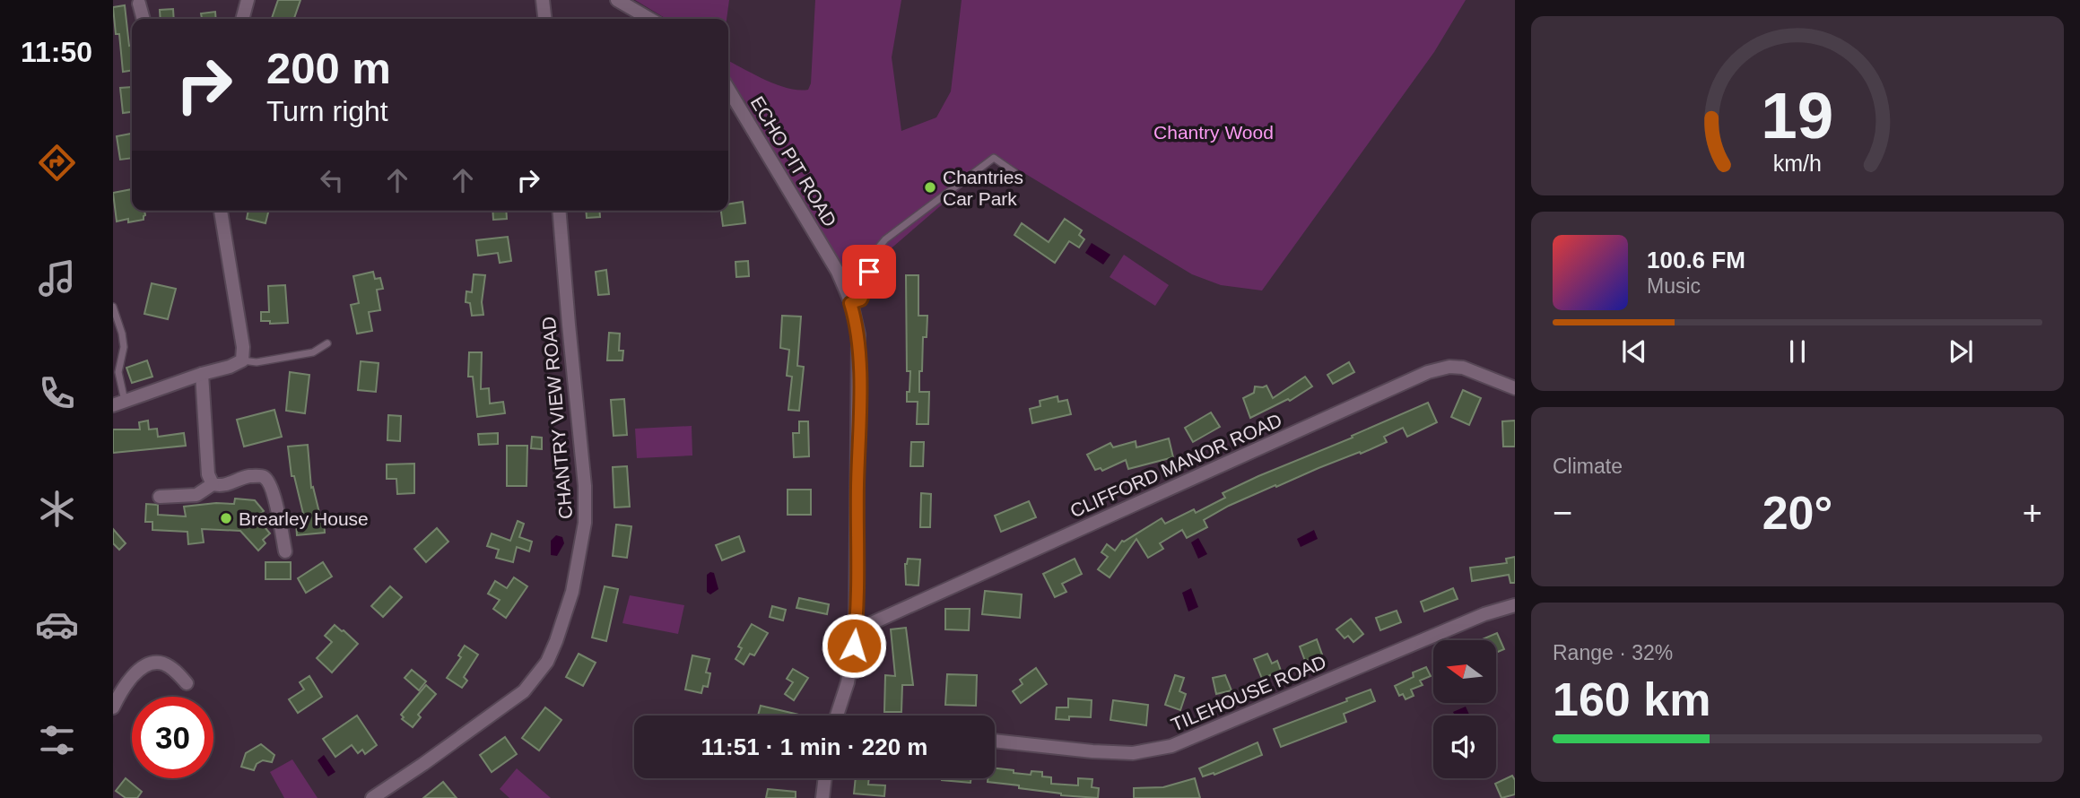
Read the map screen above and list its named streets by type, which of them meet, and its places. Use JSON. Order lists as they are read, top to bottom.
{
  "streets": {
    "street": [
      "ECHO PIT ROAD",
      "CHANTRY VIEW ROAD",
      "CLIFFORD MANOR ROAD",
      "TILEHOUSE ROAD"
    ]
  },
  "crossings": [
    ["ECHO PIT ROAD", "CLIFFORD MANOR ROAD"]
  ],
  "parks": ["Chantry Wood"],
  "places": ["Chantries Car Park", "Brearley House"],
  "north": "left",
  "page": {
    "tabs": "11:50",
    "turn": ["200 m", "Turn right"],
    "song": ["100.6 FM", "Music"],
    "tile": [
      "Climate",
      ["Range · 32%", "160 km"]
    ],
    "heat": ["−", "20°", "+"],
    "limit": "30",
    "trip": "11:51 · 1 min · 220 m",
    "gauge": ["19", "km/h"]
  }
}
